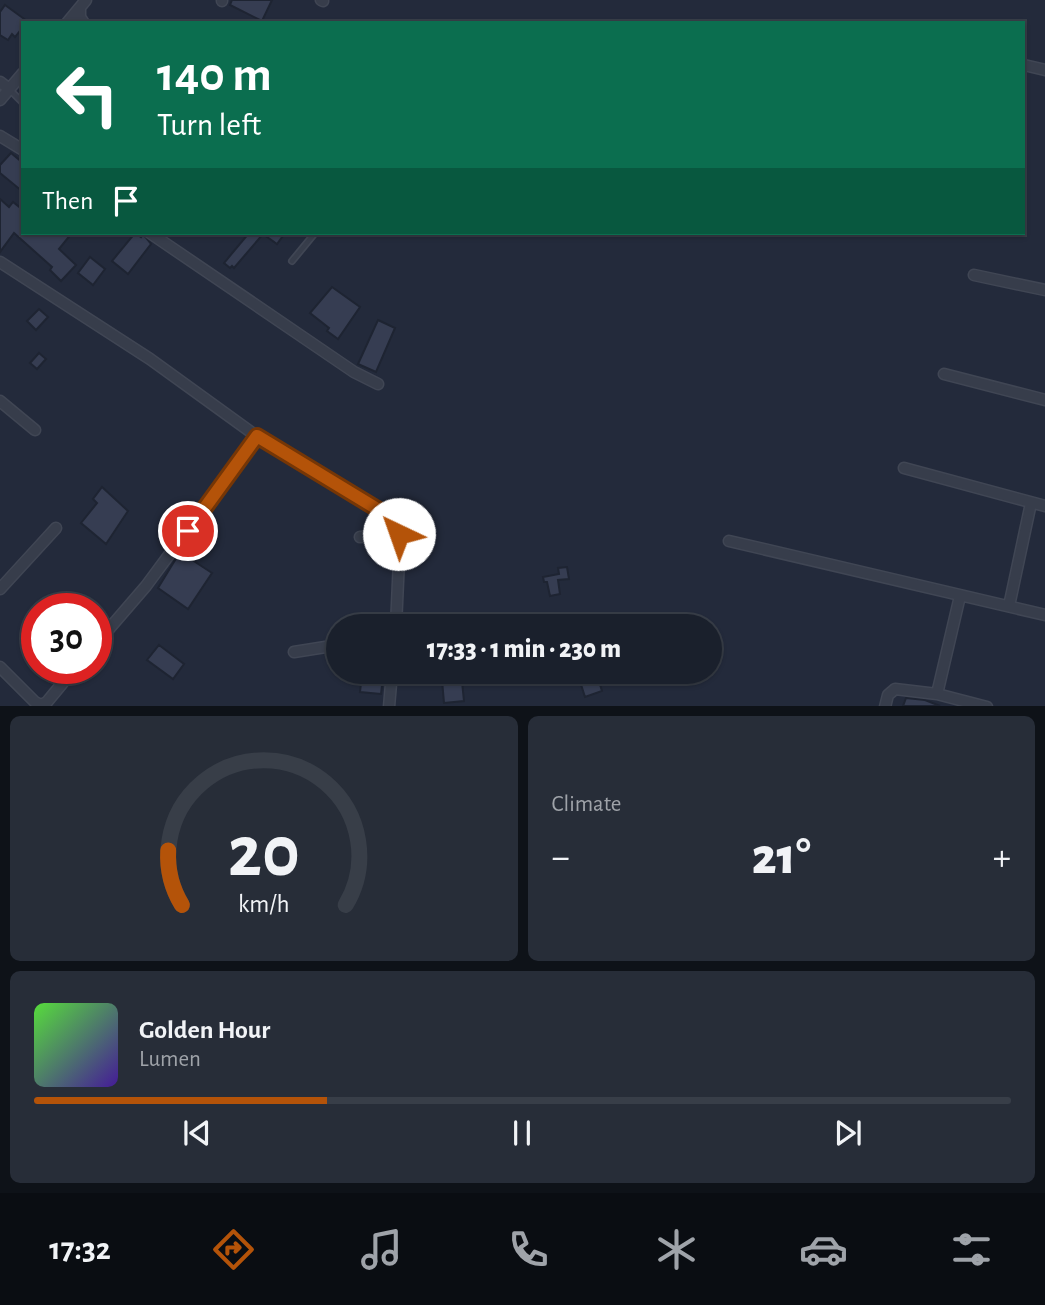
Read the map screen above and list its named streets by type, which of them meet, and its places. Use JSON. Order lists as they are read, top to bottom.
{
  "page": {
    "turn": ["140 m", "Turn left"],
    "then": "Then",
    "limit": "30",
    "trip": "17:33 · 1 min · 230 m",
    "tile": "Climate",
    "heat": ["−", "21°", "+"],
    "song": ["Golden Hour", "Lumen"],
    "tabs": "17:32",
    "gauge": ["20", "km/h"]
  }
}
